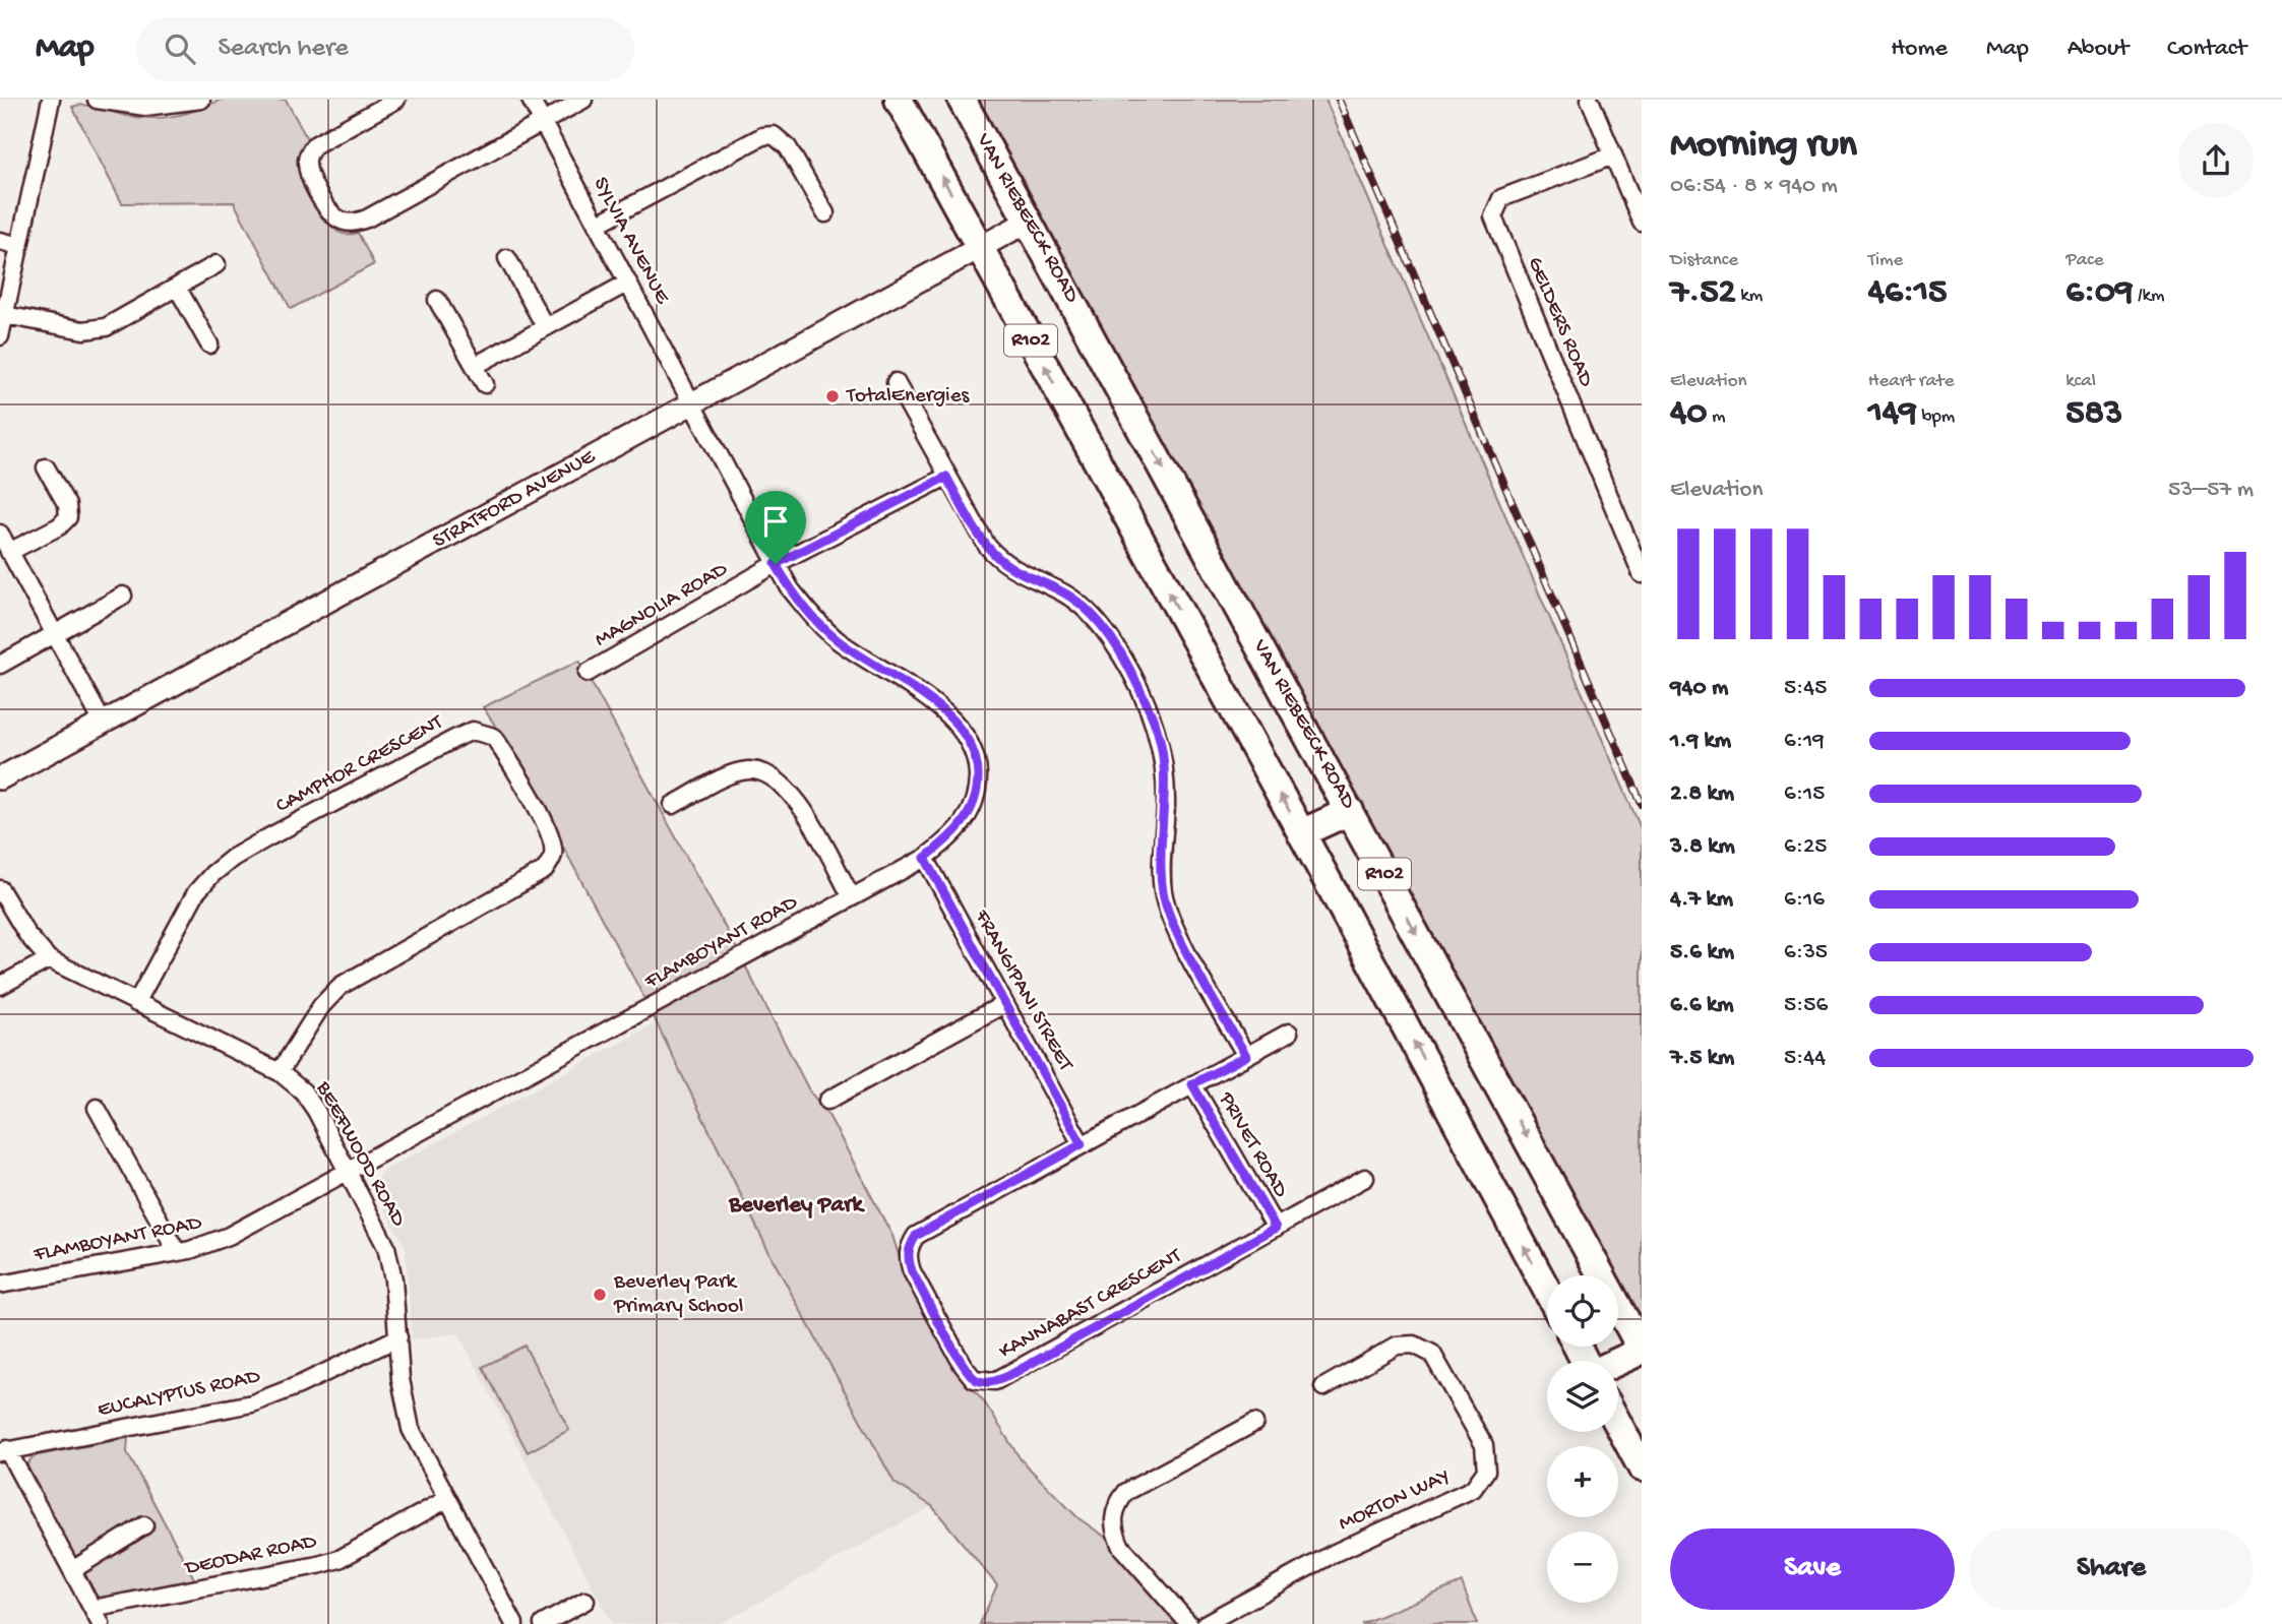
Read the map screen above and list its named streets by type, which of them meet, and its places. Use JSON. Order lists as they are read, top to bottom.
{
  "streets": {
    "main road": ["VAN RIEBEECK ROAD", "R102"],
    "street": [
      "SYLVIA AVENUE",
      "GELDERS ROAD",
      "STRATFORD AVENUE",
      "MAGNOLIA ROAD",
      "CAMPHOR CRESCENT",
      "FLAMBOYANT ROAD",
      "FRANGIPANI STREET",
      "PRIVET ROAD",
      "BEEFWOOD ROAD",
      "KANNABAST CRESCENT",
      "EUCALYPTUS ROAD",
      "MORTON WAY",
      "DEODAR ROAD"
    ]
  },
  "crossings": [
    ["VAN RIEBEECK ROAD", "STRATFORD AVENUE"],
    ["SYLVIA AVENUE", "STRATFORD AVENUE"],
    ["SYLVIA AVENUE", "FLAMBOYANT ROAD"],
    ["R102", "STRATFORD AVENUE"],
    ["STRATFORD AVENUE", "FLAMBOYANT ROAD"],
    ["MAGNOLIA ROAD", "FLAMBOYANT ROAD"],
    ["CAMPHOR CRESCENT", "BEEFWOOD ROAD"],
    ["FLAMBOYANT ROAD", "FRANGIPANI STREET"],
    ["FLAMBOYANT ROAD", "BEEFWOOD ROAD"],
    ["FRANGIPANI STREET", "KANNABAST CRESCENT"],
    ["PRIVET ROAD", "KANNABAST CRESCENT"],
    ["BEEFWOOD ROAD", "EUCALYPTUS ROAD"],
    ["BEEFWOOD ROAD", "DEODAR ROAD"]
  ],
  "districts": ["Beverley Park"],
  "places": ["TotalEnergies", "Beverley Park Primary School"],
  "page": {
    "header": "Map",
    "search": "Search here",
    "nav": [
      "Home",
      "Map",
      "About",
      "Contact"
    ],
    "heading": ["Morning run", "06:54 · 8 × 940 m"],
    "stats": [
      ["Distance", "7.52 km"],
      ["Time", "46:15"],
      ["Pace", "6:09 /km"],
      ["Elevation", "40 m"],
      ["Heart rate", "149 bpm"],
      ["kcal", "583"]
    ],
    "chart": ["Elevation", "53–57 m"],
    "list": [
      {
        "name": "940 m",
        "note": "5:45"
      },
      {
        "name": "1.9 km",
        "note": "6:19"
      },
      {
        "name": "2.8 km",
        "note": "6:15"
      },
      {
        "name": "3.8 km",
        "note": "6:25"
      },
      {
        "name": "4.7 km",
        "note": "6:16"
      },
      {
        "name": "5.6 km",
        "note": "6:35"
      },
      {
        "name": "6.6 km",
        "note": "5:56"
      },
      {
        "name": "7.5 km",
        "note": "5:44"
      }
    ],
    "map_buttons": ["+", "−"],
    "buttons": ["Save", "Share"]
  }
}
